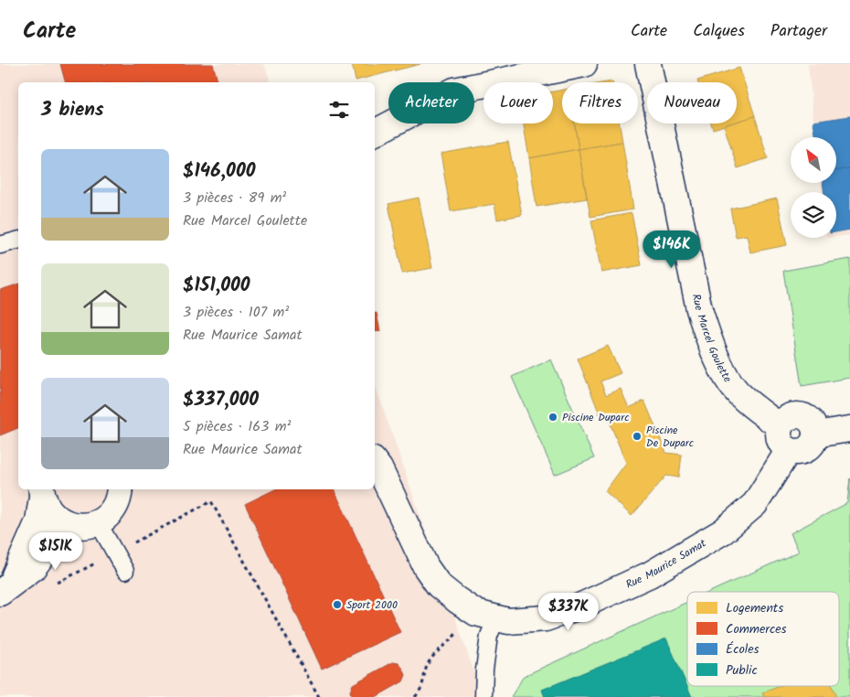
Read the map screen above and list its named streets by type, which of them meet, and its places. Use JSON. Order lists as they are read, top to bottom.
{
  "streets": {
    "street": ["Rue Marcel Goulette", "Rue Maurice Samat"]
  },
  "crossings": [
    ["Rue Marcel Goulette", "Rue Maurice Samat"]
  ],
  "places": ["Piscine Duparc", "Piscine De Duparc", "Sport 2000"],
  "legend": [
    "Logements",
    "Commerces",
    "Écoles",
    "Public"
  ],
  "north": "top left",
  "page": {
    "header": "Carte",
    "nav": ["Carte", "Calques", "Partager"],
    "chip": [
      "Acheter",
      "Louer",
      "Filtres",
      "Nouveau"
    ],
    "heading": "3 biens",
    "list": [
      {
        "name": "$146,000",
        "note": "3 pièces · 89 m² · Rue Marcel Goulette"
      },
      {
        "name": "$151,000",
        "note": "3 pièces · 107 m² · Rue Maurice Samat"
      },
      {
        "name": "$337,000",
        "note": "5 pièces · 163 m² · Rue Maurice Samat"
      }
    ],
    "price": ["$146K", "$151K", "$337K"]
  }
}
